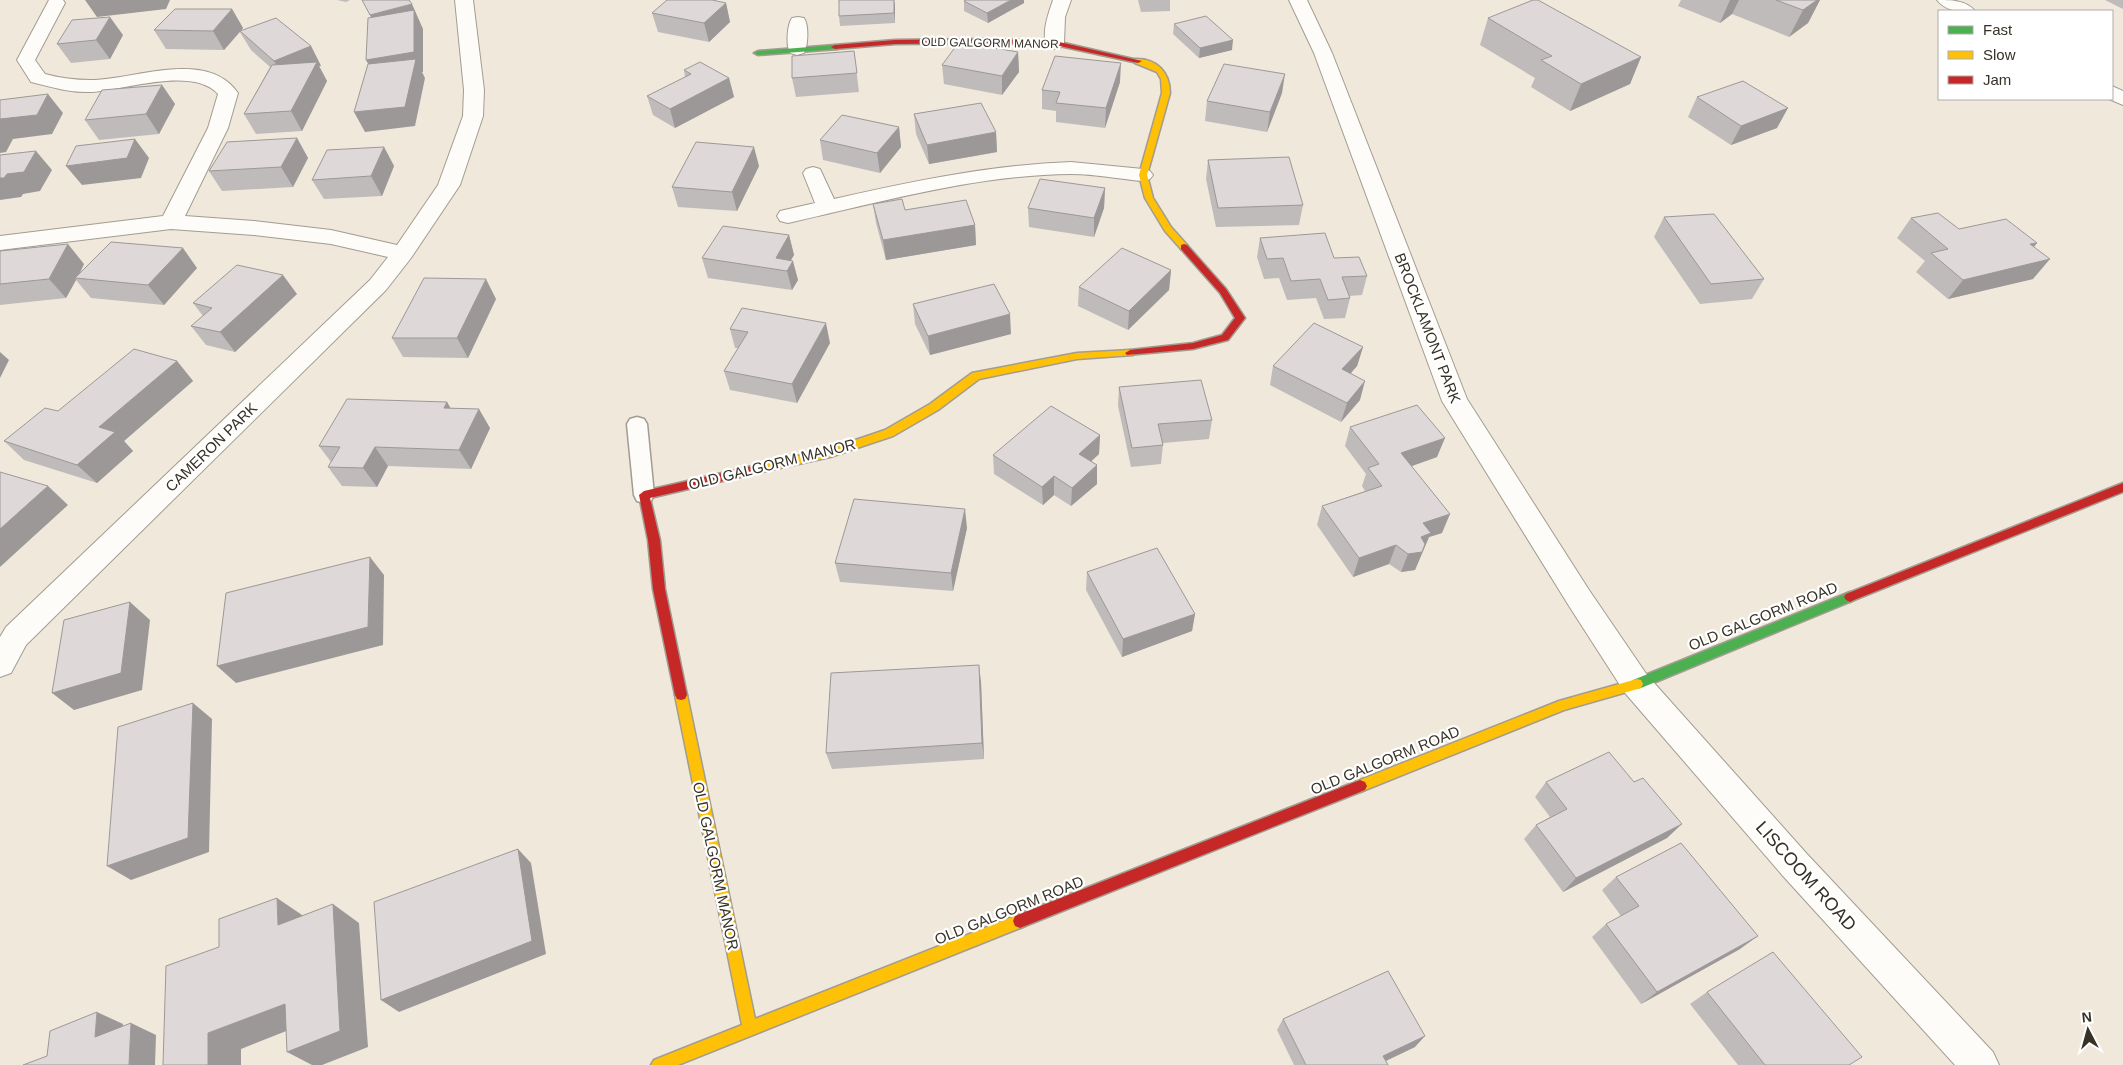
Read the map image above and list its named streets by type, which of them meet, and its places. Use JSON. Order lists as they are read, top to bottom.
{
  "streets": {
    "street": [
      "OLD GALGORM MANOR",
      "BROCKLAMONT PARK",
      "CAMERON PARK",
      "OLD GALGORM ROAD",
      "LISCOOM ROAD"
    ]
  },
  "crossings": [
    ["OLD GALGORM MANOR", "OLD GALGORM ROAD"],
    ["BROCKLAMONT PARK", "OLD GALGORM ROAD"],
    ["BROCKLAMONT PARK", "LISCOOM ROAD"],
    ["OLD GALGORM ROAD", "LISCOOM ROAD"]
  ],
  "legend": ["Fast", "Slow", "Jam"],
  "north": "top"
}
